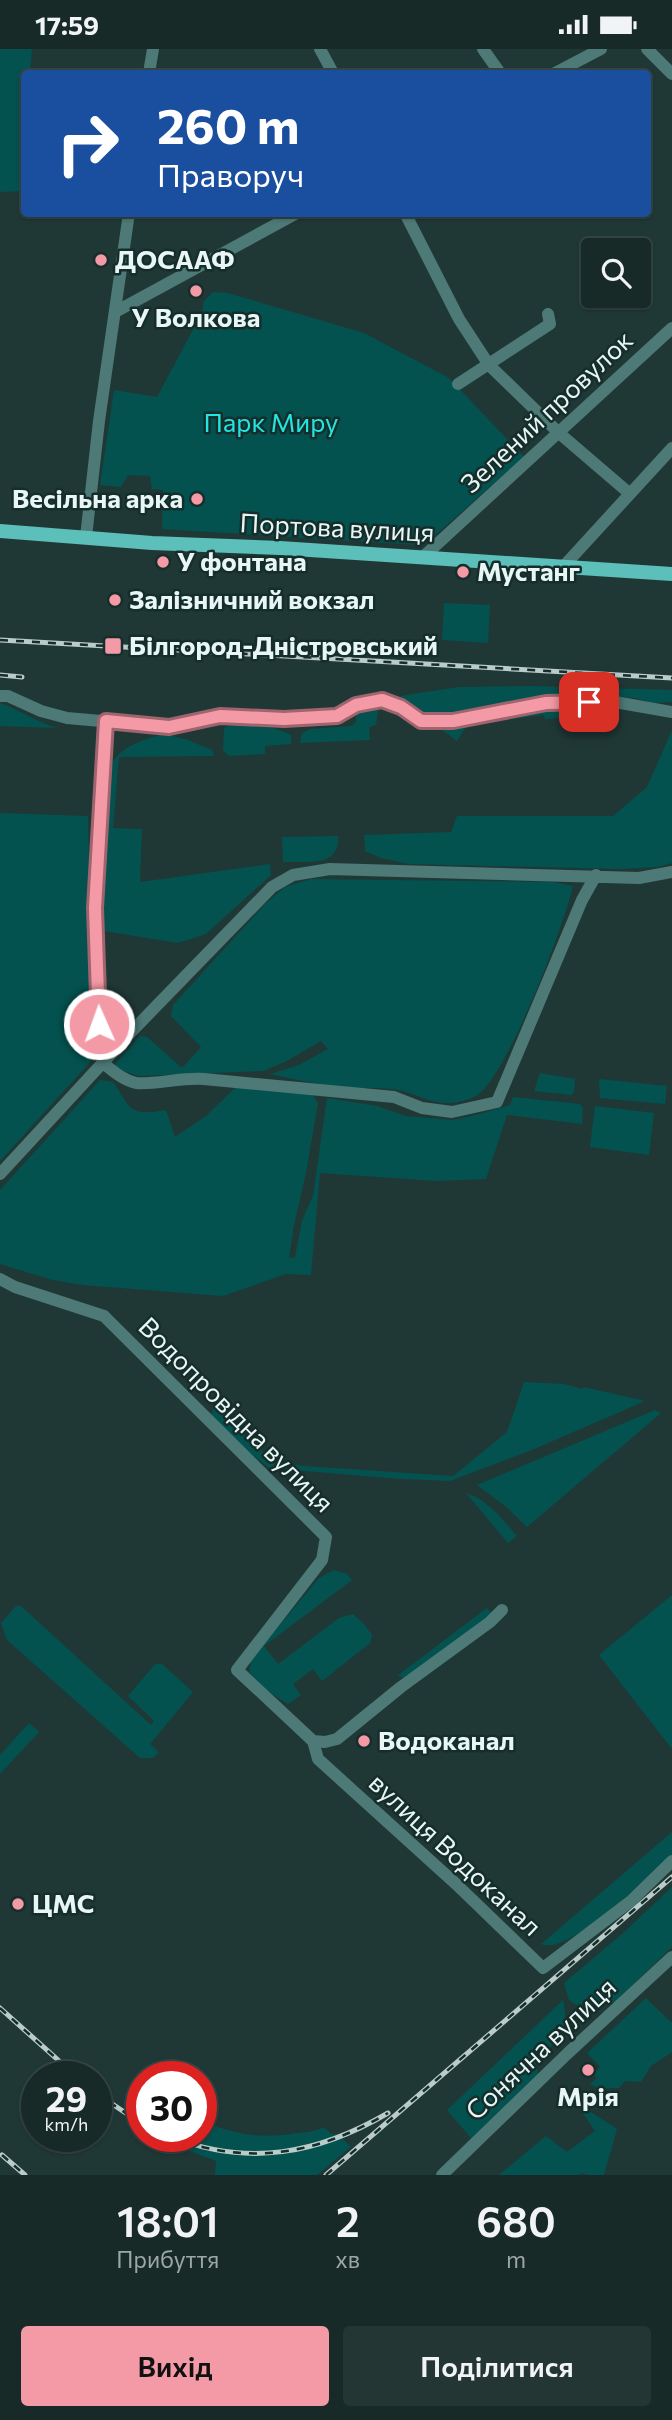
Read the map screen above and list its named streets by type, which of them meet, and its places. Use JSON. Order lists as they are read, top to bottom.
{
  "streets": {
    "main road": ["Портова вулиця"],
    "street": [
      "Зелений провулок",
      "Водопровідна вулиця",
      "вулиця Водоканал",
      "Сонячна вулиця"
    ]
  },
  "crossings": [
    ["Зелений провулок", "Портова вулиця"],
    ["Водопровідна вулиця", "вулиця Водоканал"]
  ],
  "parks": ["Парк Миру"],
  "places": {
    "other": [
      "ДОСААФ",
      "У Волкова",
      "Весільна арка",
      "У фонтана",
      "Мустанг",
      "Залізничний вокзал",
      "Водоканал",
      "ЦМС",
      "Мрія"
    ],
    "transit": ["Білгород-Дністровський"]
  },
  "page": {
    "status": "17:59",
    "turn": ["260 m", "Праворуч"],
    "speed": "29 km/h",
    "limit": "30",
    "eta": [
      "18:01",
      "Прибуття",
      "2",
      "хв",
      "680",
      "m"
    ],
    "buttons": ["Вихід", "Поділитися"]
  }
}
